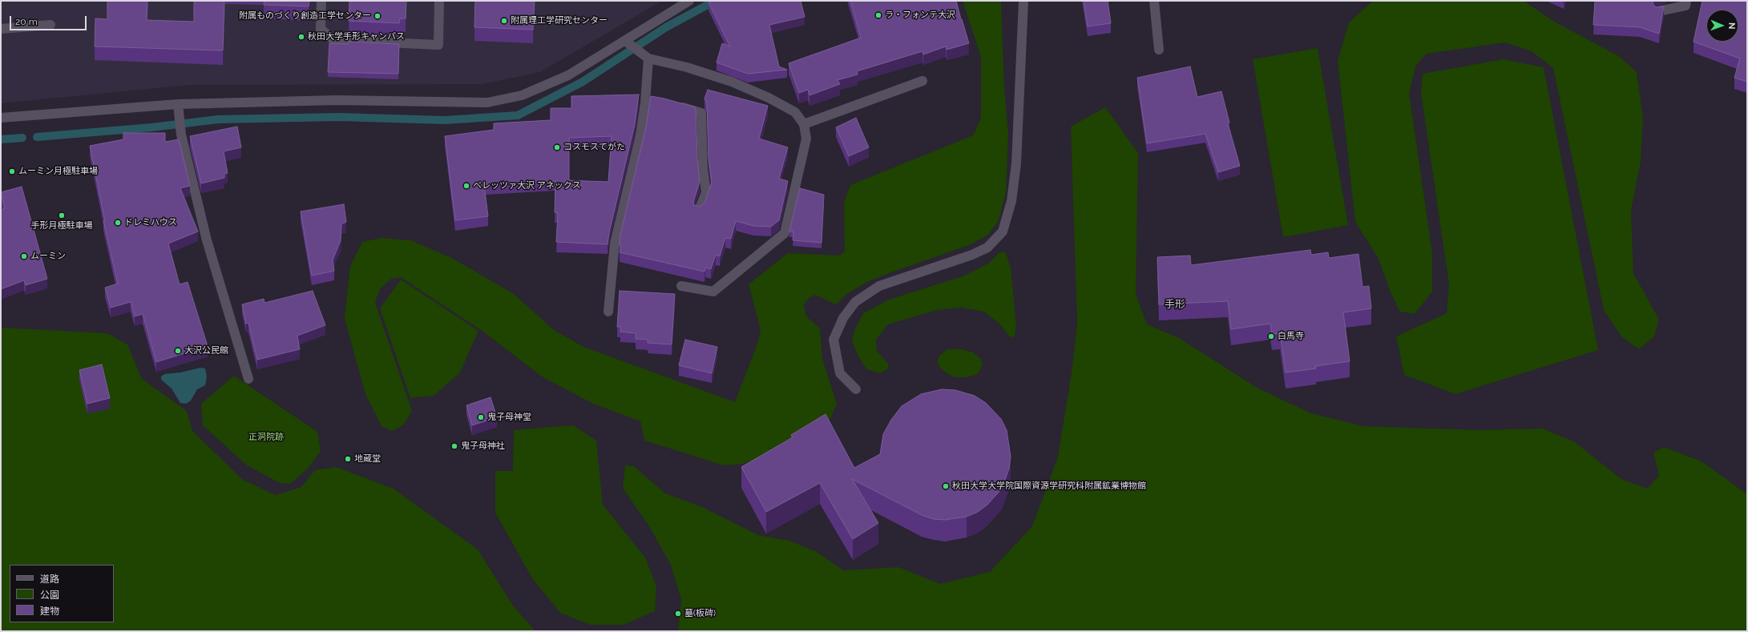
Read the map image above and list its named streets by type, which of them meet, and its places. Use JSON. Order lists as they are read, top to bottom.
{
  "districts": ["手形"],
  "parks": ["正洞院跡"],
  "places": [
    "ラ・フォンテ大沢",
    "附属ものづくり創造工学センター",
    "附属理工学研究センター",
    "秋田大学手形キャンパス",
    "コスモスてがた",
    "ムーミン月極駐車場",
    "ベレッツァ大沢 アネックス",
    "手形月極駐車場",
    "ドレミハウス",
    "ムーミン",
    "白馬寺",
    "大沢公民館",
    "鬼子母神堂",
    "鬼子母神社",
    "地蔵堂",
    "秋田大学大学院国際資源学研究科附属鉱業博物館",
    "墓(板碑)"
  ],
  "legend": ["道路", "公園", "建物"],
  "scale_bar": "20 m",
  "north": "right"
}
